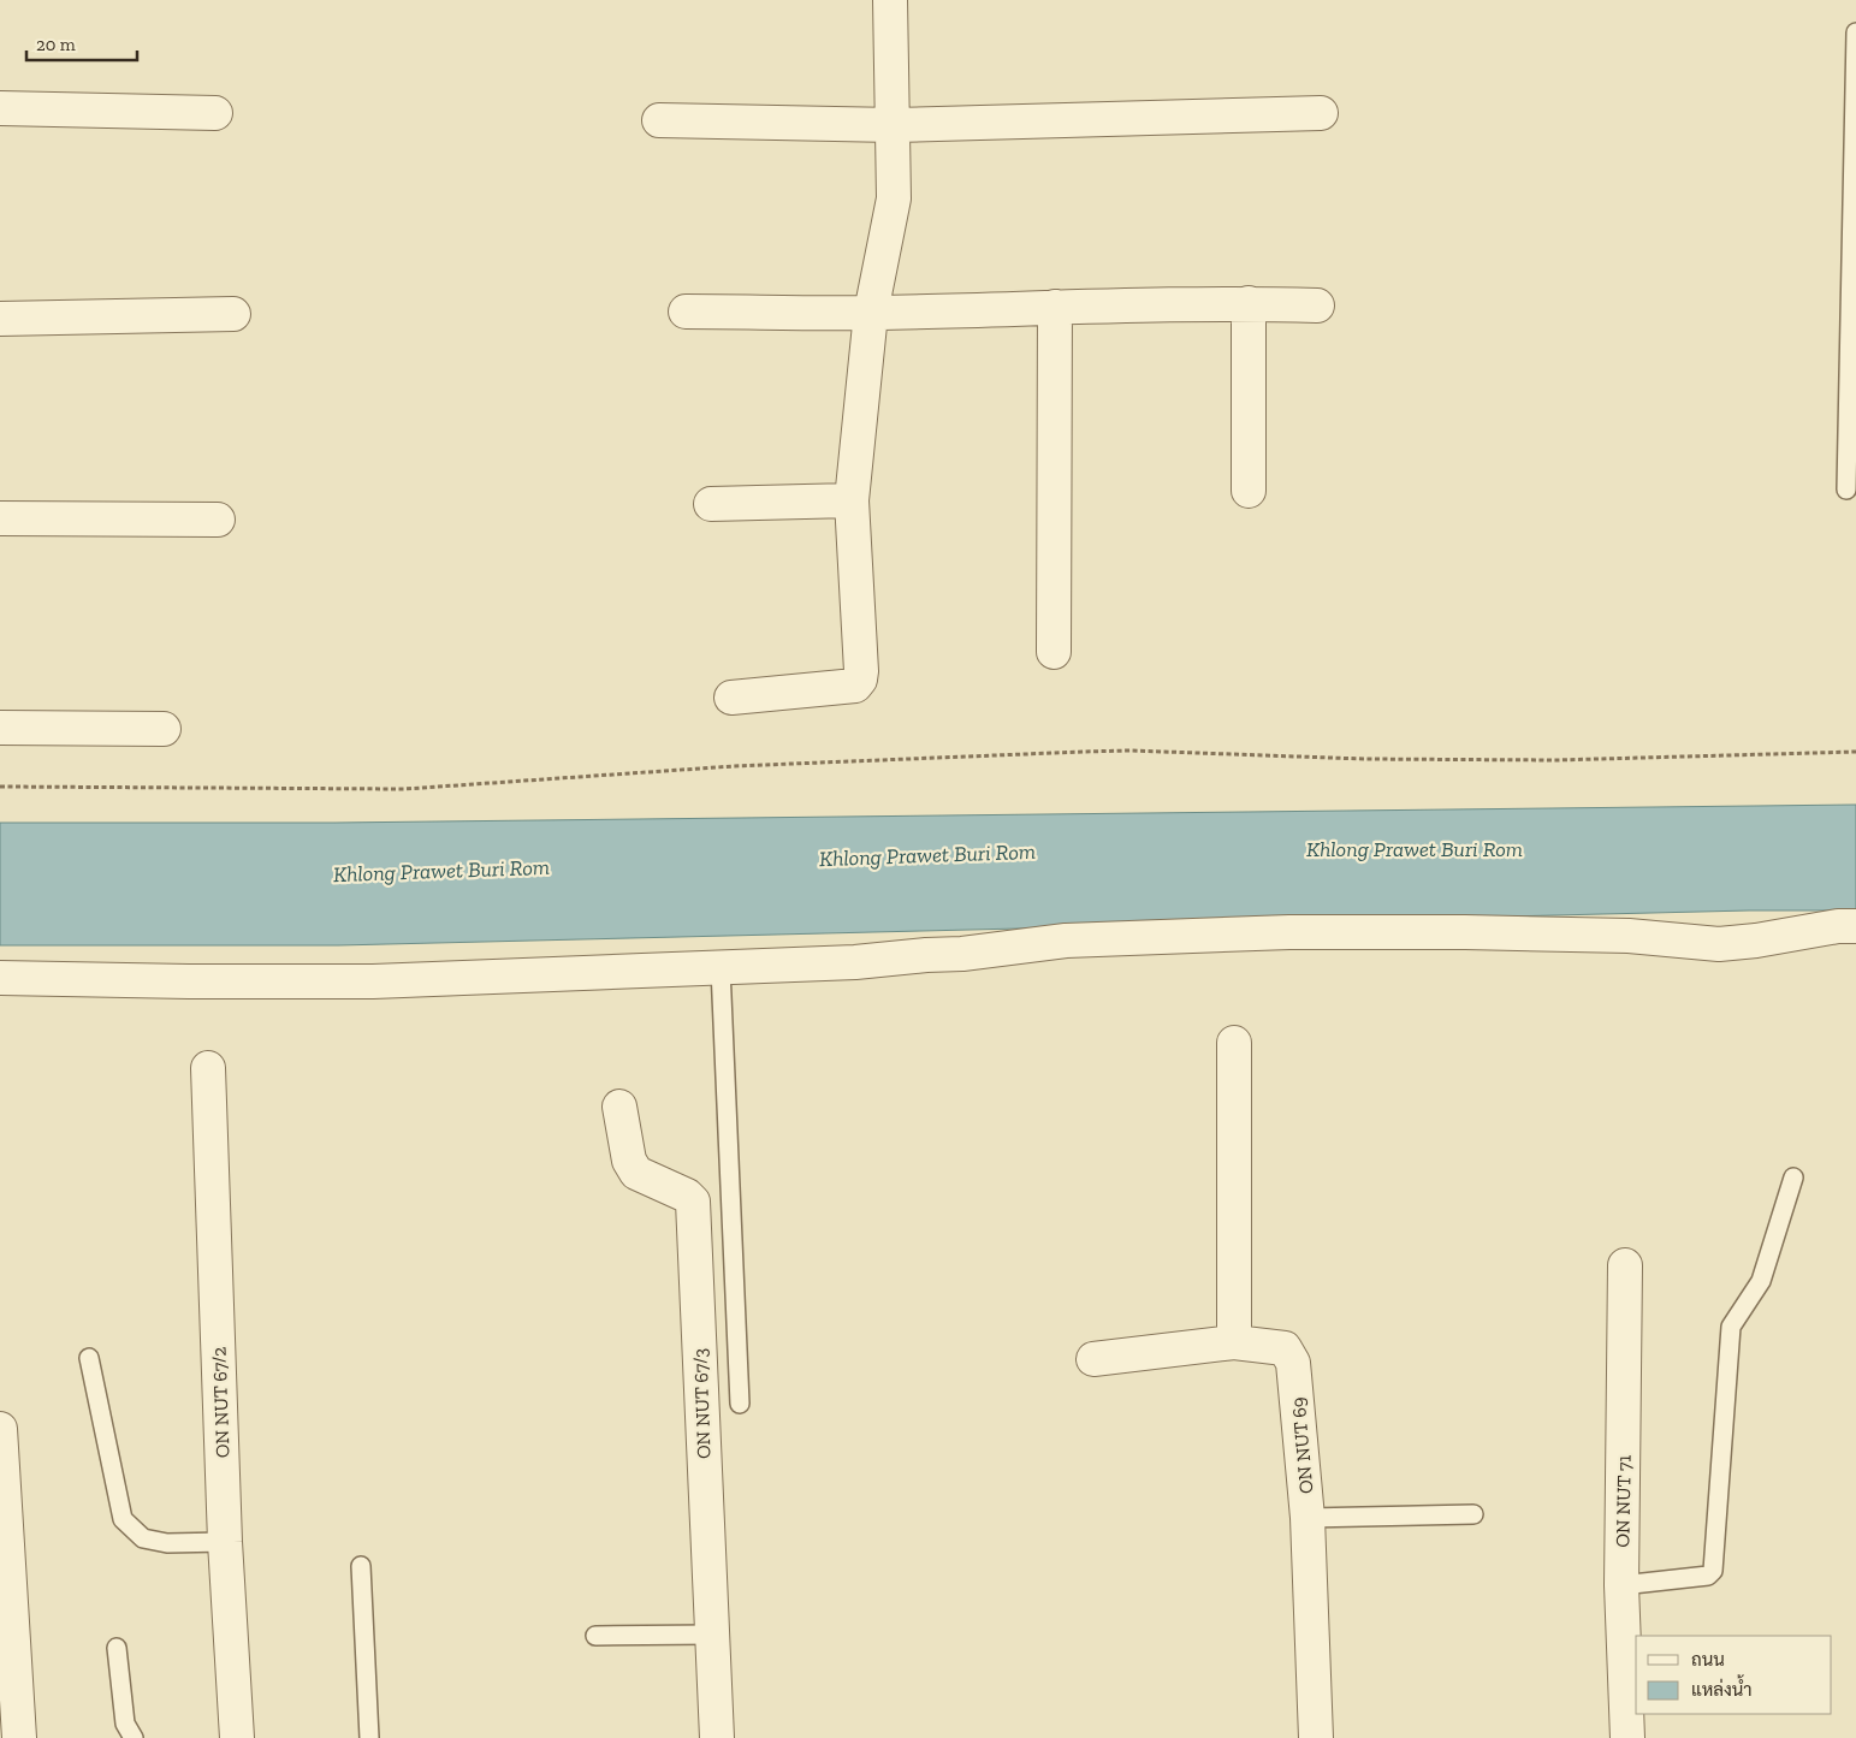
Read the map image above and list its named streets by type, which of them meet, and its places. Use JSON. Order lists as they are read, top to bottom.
{
  "streets": {
    "street": [
      "ON NUT 67/2",
      "ON NUT 67/3",
      "ON NUT 69",
      "ON NUT 71"
    ]
  },
  "water": ["Khlong Prawet Buri Rom"],
  "legend": ["ถนน", "แหล่งน้ำ"],
  "scale_bar": "20 m"
}
